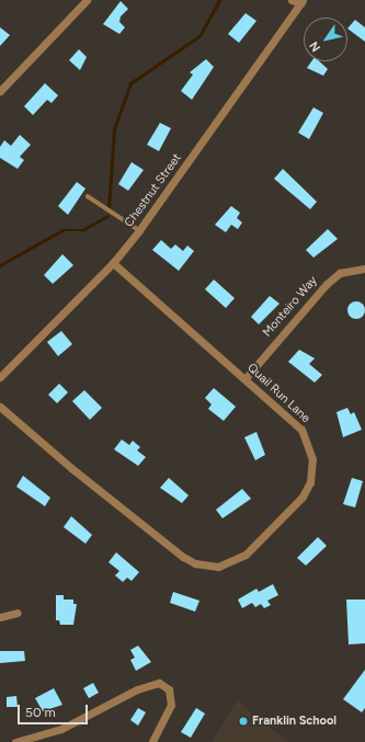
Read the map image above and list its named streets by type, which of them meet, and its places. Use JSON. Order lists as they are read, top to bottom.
{
  "streets": {
    "street": ["Chestnut Street", "Monteiro Way", "Quail Run Lane"]
  },
  "crossings": [
    ["Chestnut Street", "Quail Run Lane"],
    ["Monteiro Way", "Quail Run Lane"]
  ],
  "places": ["Franklin School"],
  "scale_bar": "50 m",
  "north": "bottom left"
}
